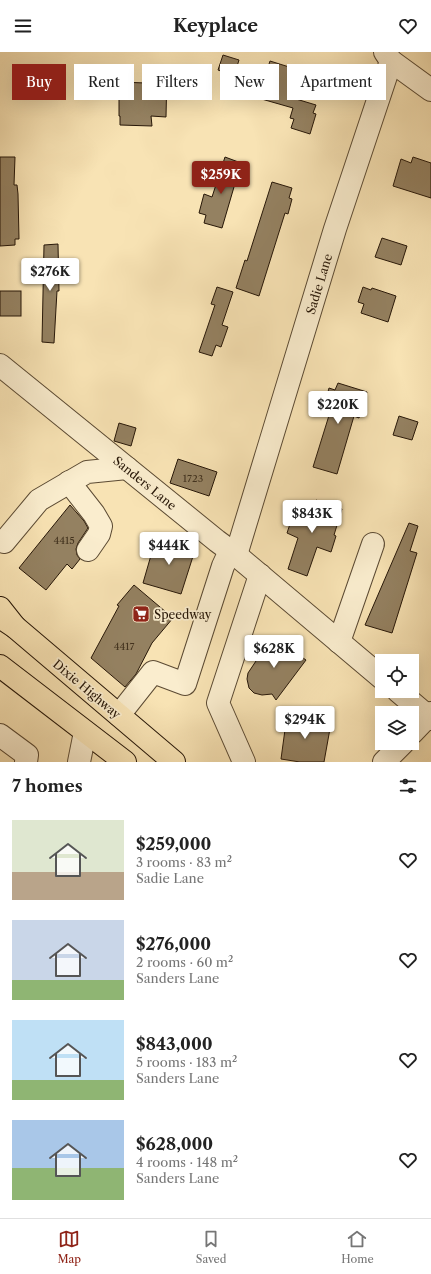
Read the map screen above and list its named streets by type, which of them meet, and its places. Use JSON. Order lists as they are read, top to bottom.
{
  "streets": {
    "main road": ["Dixie Highway"],
    "street": ["Sadie Lane", "Sanders Lane"]
  },
  "crossings": [
    ["Sadie Lane", "Sanders Lane"],
    ["Sadie Lane", "Dixie Highway"]
  ],
  "places": {
    "supermarket": ["Speedway"]
  },
  "house_numbers": ["1723", "4415", "4417"],
  "page": {
    "header": "Keyplace",
    "chip": [
      "Buy",
      "Rent",
      "Filters",
      "New",
      "Apartment"
    ],
    "price": [
      "$259K",
      "$276K",
      "$220K",
      "$843K",
      "$444K",
      "$628K",
      "$294K"
    ],
    "heading": "7 homes",
    "list": [
      {
        "name": "$259,000",
        "note": "3 rooms · 83 m² · Sadie Lane"
      },
      {
        "name": "$276,000",
        "note": "2 rooms · 60 m² · Sanders Lane"
      },
      {
        "name": "$843,000",
        "note": "5 rooms · 183 m² · Sanders Lane"
      },
      {
        "name": "$628,000",
        "note": "4 rooms · 148 m² · Sanders Lane"
      }
    ],
    "tabs": ["Map", "Saved", "Home"]
  }
}
